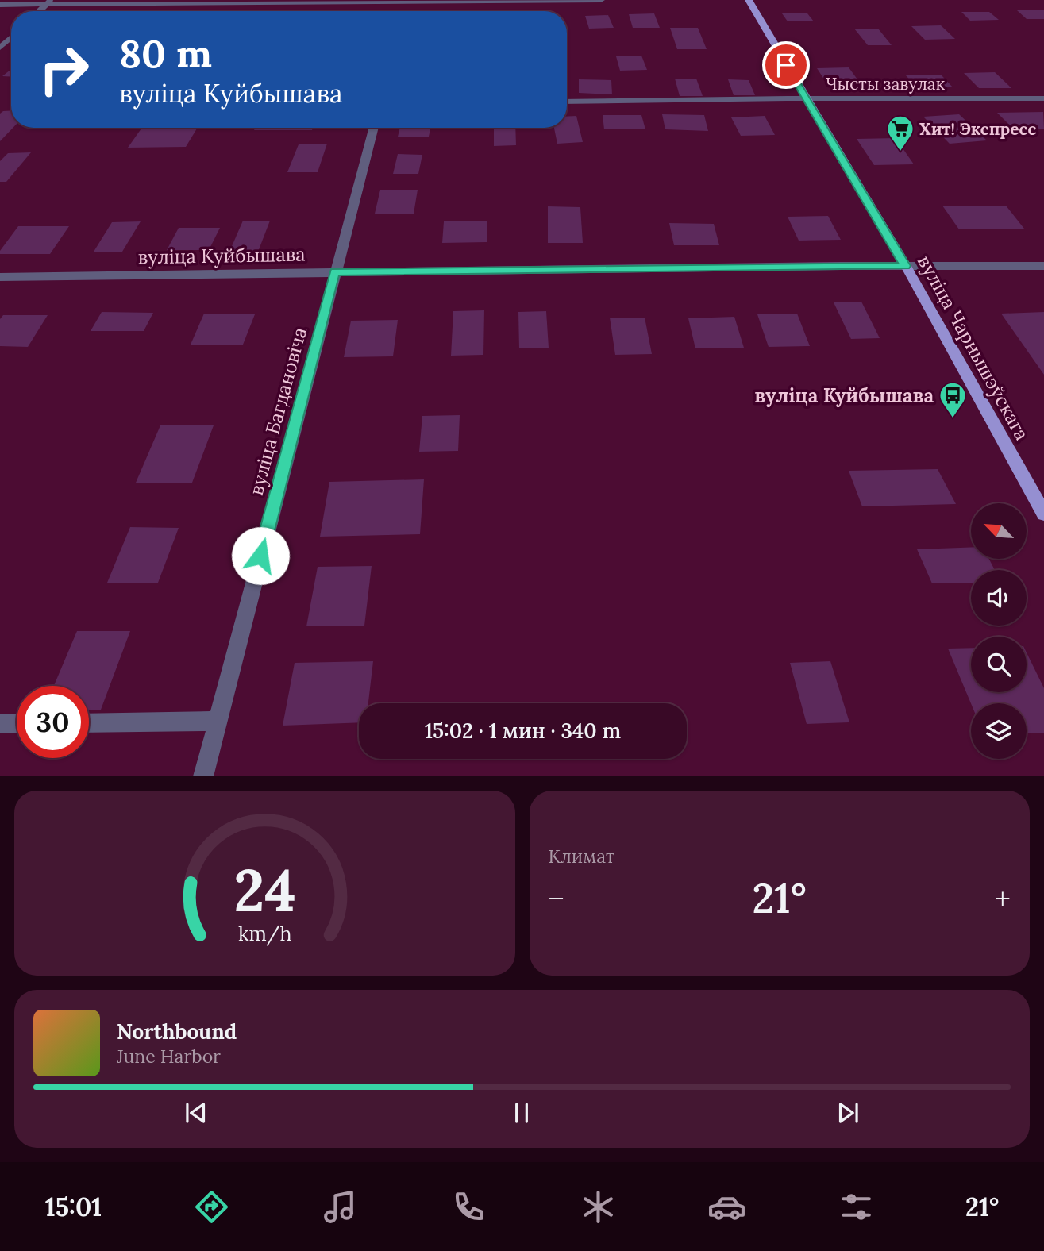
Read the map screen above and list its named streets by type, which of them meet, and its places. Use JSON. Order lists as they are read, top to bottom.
{
  "streets": {
    "main road": ["вуліца Чарнышэўскага"],
    "street": ["Чысты завулак", "вуліца Куйбышава", "вуліца Багдановіча"]
  },
  "crossings": [
    ["Чысты завулак", "вуліца Чарнышэўскага"],
    ["вуліца Куйбышава", "вуліца Чарнышэўскага"],
    ["вуліца Куйбышава", "вуліца Багдановіча"]
  ],
  "places": {
    "supermarket": ["Хит! Экспресс"],
    "bus stop": ["вуліца Куйбышава"]
  },
  "north": "top left",
  "page": {
    "turn": ["80 m", "вуліца Куйбышава"],
    "limit": "30",
    "trip": "15:02 · 1 мин · 340 m",
    "tile": "Климат",
    "heat": ["−", "21°", "+"],
    "song": ["Northbound", "June Harbor"],
    "tabs": ["15:01", "21°"],
    "gauge": ["24", "km/h"]
  }
}
